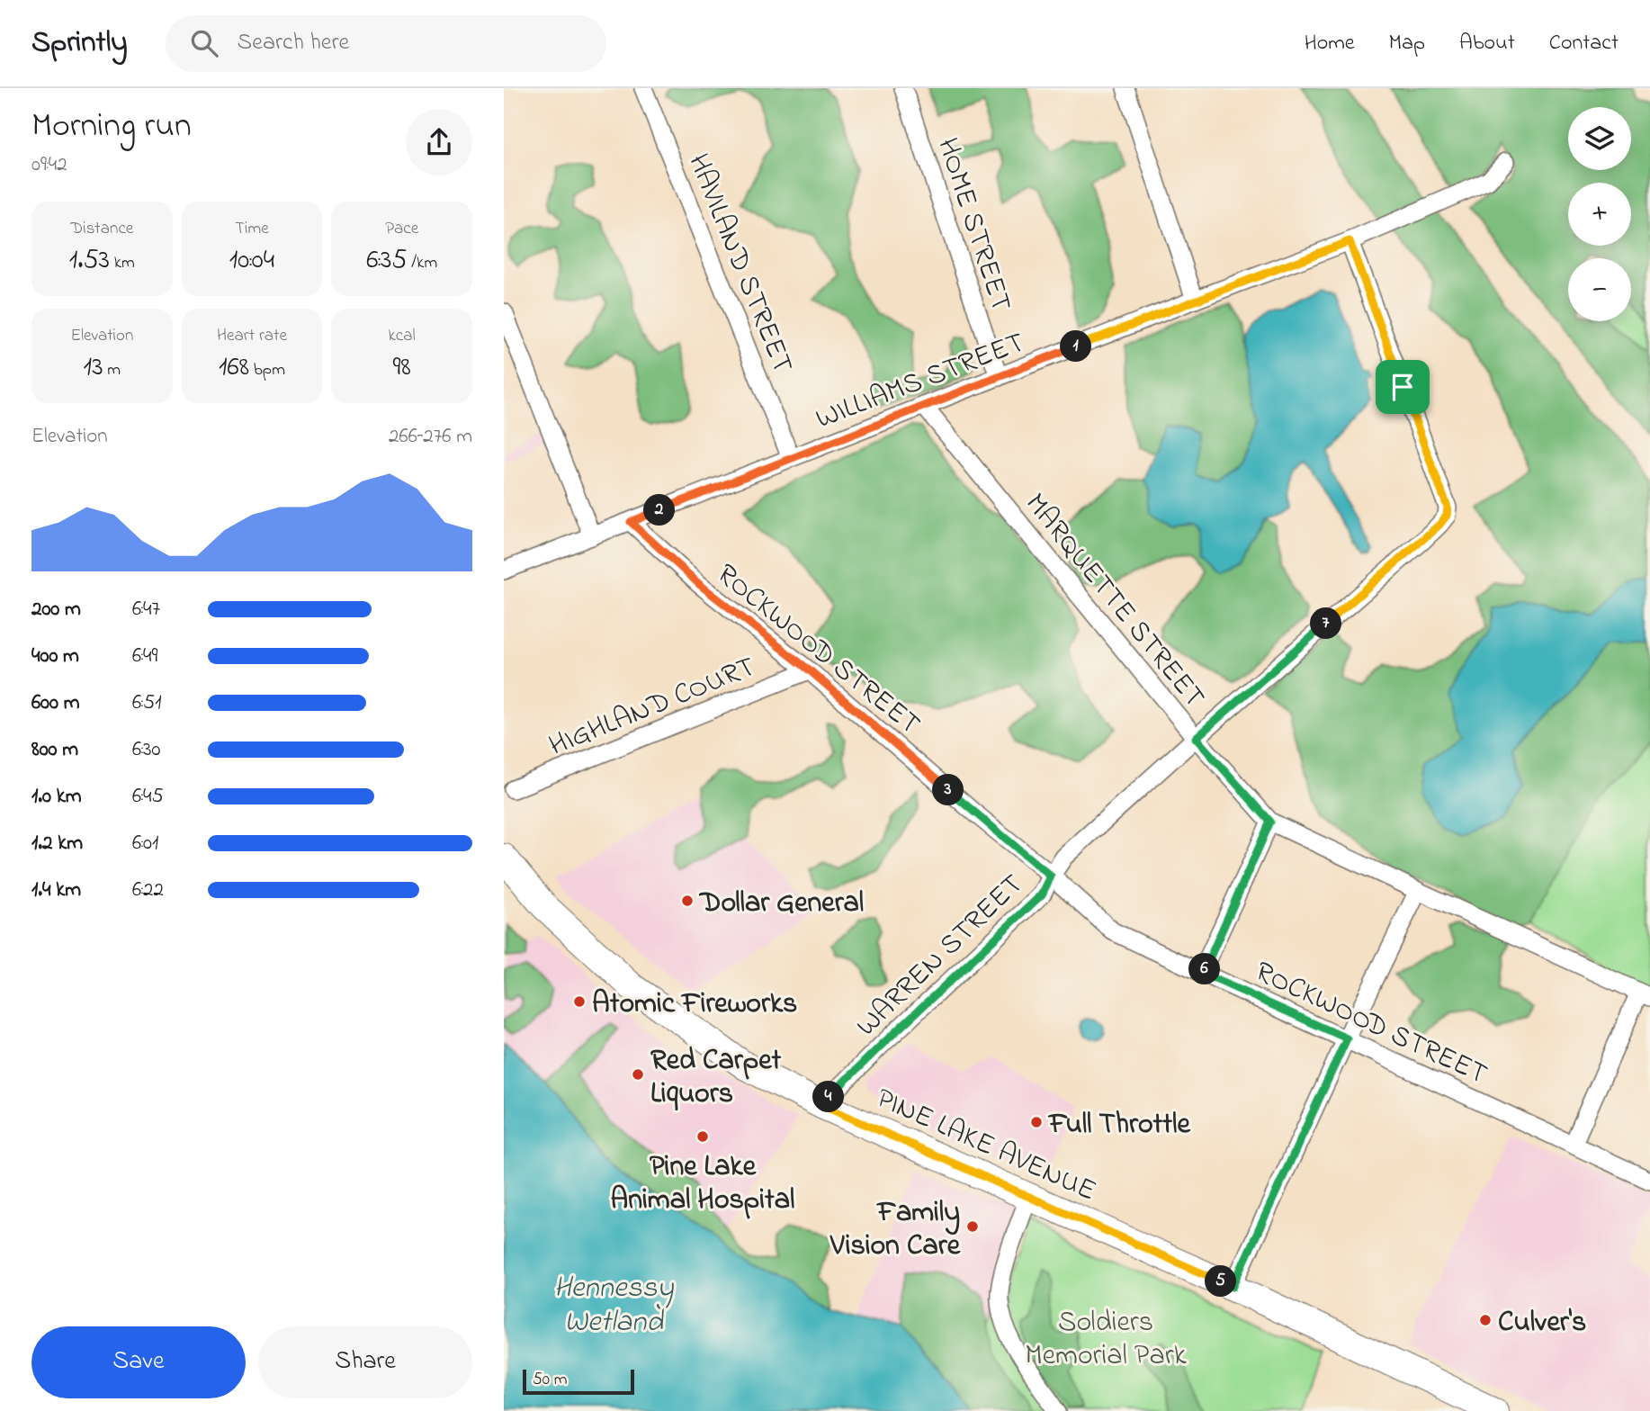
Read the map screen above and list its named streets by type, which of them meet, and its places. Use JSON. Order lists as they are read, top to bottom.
{
  "streets": {
    "main road": ["PINE LAKE AVENUE"],
    "street": [
      "HOME STREET",
      "HAVILAND STREET",
      "WILLIAMS STREET",
      "MARQUETTE STREET",
      "ROCKWOOD STREET",
      "HIGHLAND COURT",
      "WARREN STREET"
    ]
  },
  "crossings": [
    ["HOME STREET", "WILLIAMS STREET"],
    ["HAVILAND STREET", "WILLIAMS STREET"],
    ["WILLIAMS STREET", "MARQUETTE STREET"],
    ["WILLIAMS STREET", "ROCKWOOD STREET"],
    ["WILLIAMS STREET", "WARREN STREET"],
    ["MARQUETTE STREET", "WARREN STREET"],
    ["ROCKWOOD STREET", "HIGHLAND COURT"],
    ["ROCKWOOD STREET", "WARREN STREET"],
    ["WARREN STREET", "PINE LAKE AVENUE"]
  ],
  "water": ["Hennessy Wetland"],
  "parks": ["Soldiers Memorial Park"],
  "places": [
    "Dollar General",
    "Atomic Fireworks",
    "Red Carpet Liquors",
    "Full Throttle",
    "Pine Lake Animal Hospital",
    "Family Vision Care",
    "Culver's"
  ],
  "scale_bar": "50 m",
  "page": {
    "header": "Sprintly",
    "search": "Search here",
    "nav": [
      "Home",
      "Map",
      "About",
      "Contact"
    ],
    "heading": ["Morning run", "09:42"],
    "map_buttons": ["+", "−"],
    "stats": [
      ["Distance", "1.53 km"],
      ["Time", "10:04"],
      ["Pace", "6:35 /km"],
      ["Elevation", "13 m"],
      ["Heart rate", "168 bpm"],
      ["kcal", "98"]
    ],
    "pins": [
      "1",
      "2",
      "7",
      "3",
      "6",
      "4",
      "5"
    ],
    "chart": ["Elevation", "266–276 m"],
    "list": [
      {
        "name": "200 m",
        "note": "6:47"
      },
      {
        "name": "400 m",
        "note": "6:49"
      },
      {
        "name": "600 m",
        "note": "6:51"
      },
      {
        "name": "800 m",
        "note": "6:30"
      },
      {
        "name": "1.0 km",
        "note": "6:45"
      },
      {
        "name": "1.2 km",
        "note": "6:01"
      },
      {
        "name": "1.4 km",
        "note": "6:22"
      }
    ],
    "buttons": ["Save", "Share"],
    "scale": "50 m"
  }
}
